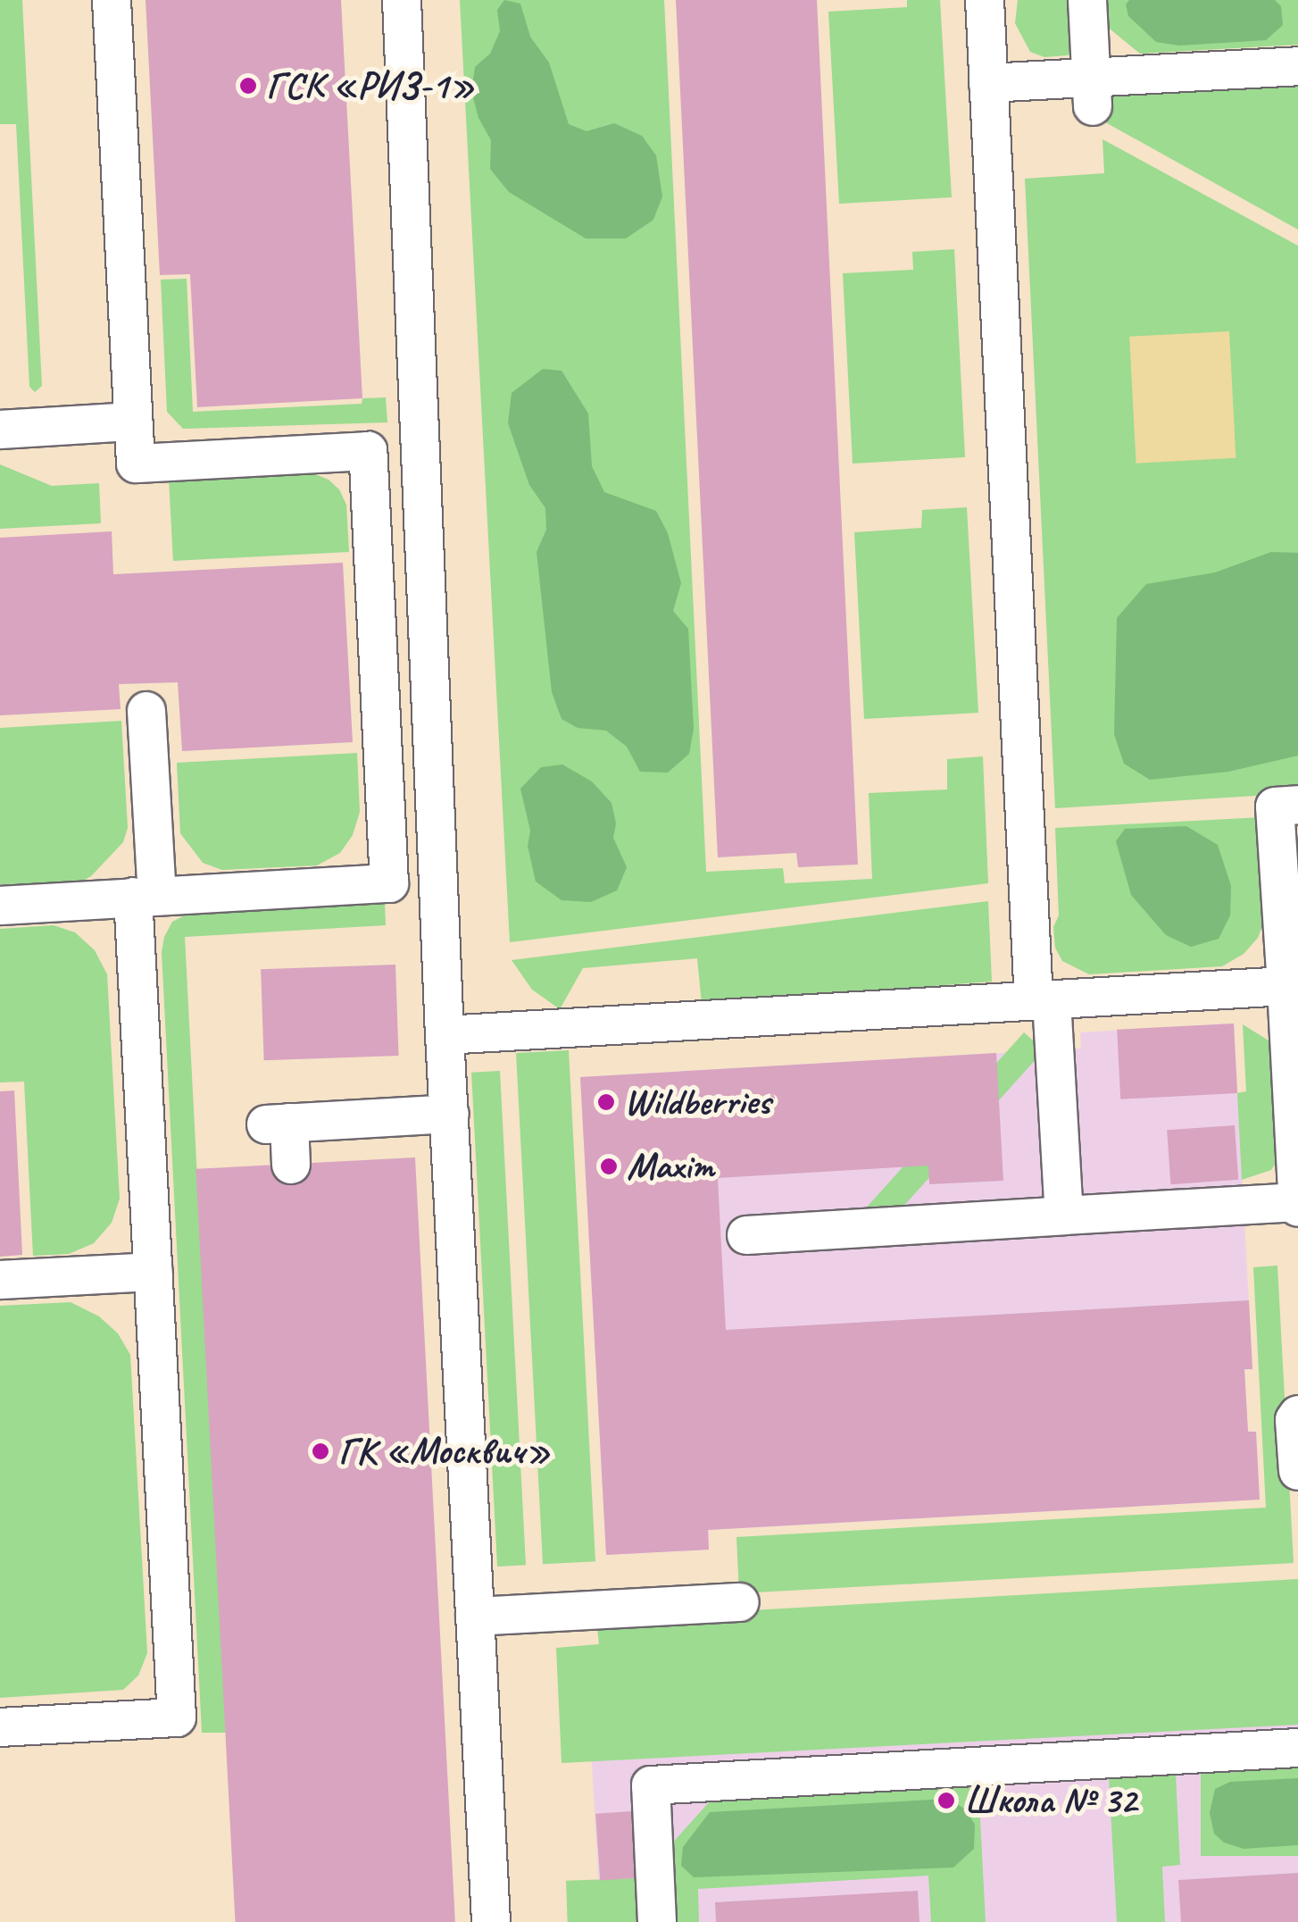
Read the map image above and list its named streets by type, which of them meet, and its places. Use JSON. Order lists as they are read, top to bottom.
{
  "places": [
    "ГСК «РИЗ-1»",
    "Wildberries",
    "Maxim",
    "ГК «Москвич»",
    "Школа № 32"
  ]
}
